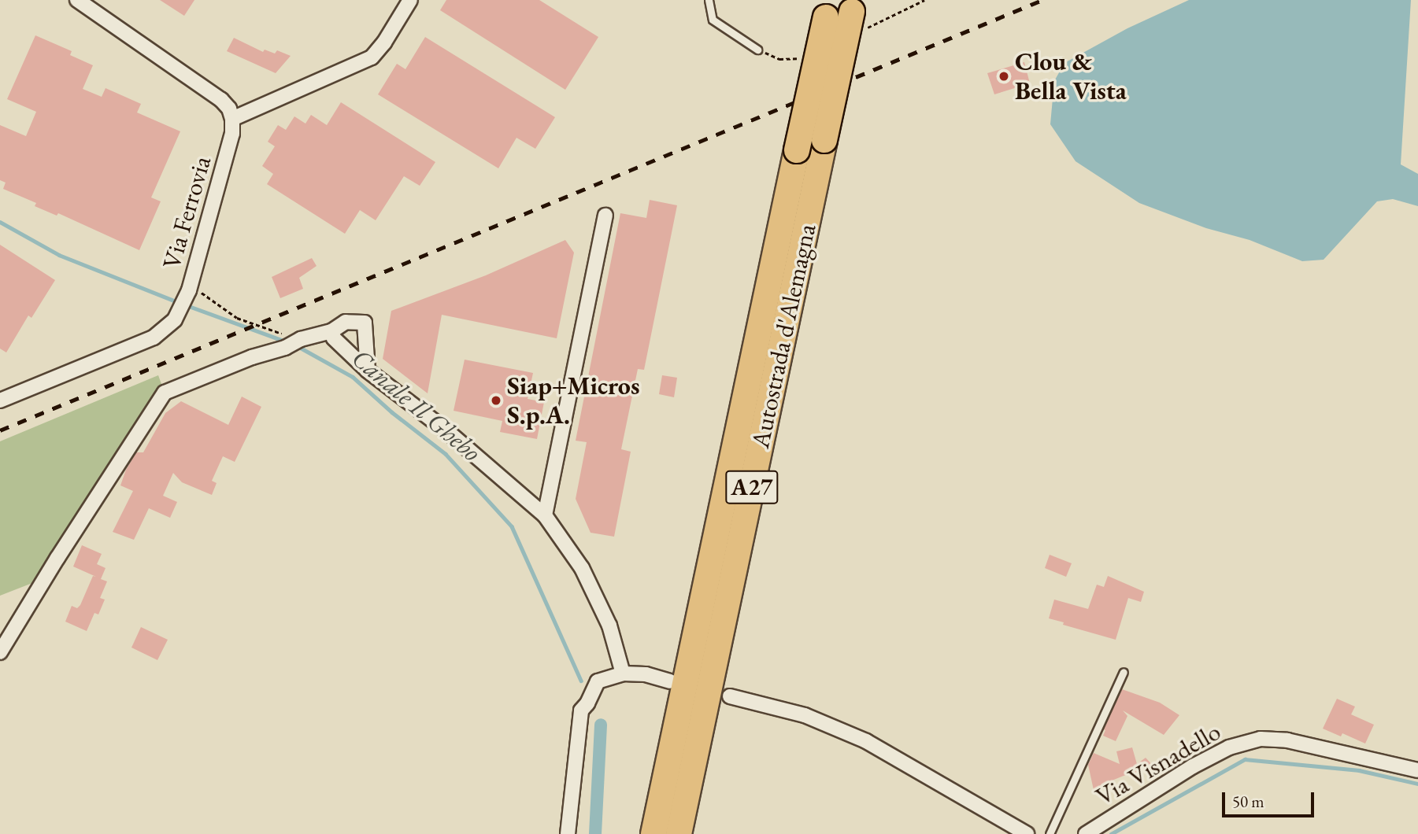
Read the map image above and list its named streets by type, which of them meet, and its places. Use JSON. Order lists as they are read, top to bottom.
{
  "streets": {
    "highway": ["Autostrada d'Alemagna", "A27"],
    "street": ["Via Ferrovia", "Via Visnadello"]
  },
  "water": ["Canale Il Ghebo"],
  "places": ["Clou & Bella Vista", "Siap+Micros S.p.A."],
  "scale_bar": "50 m"
}
